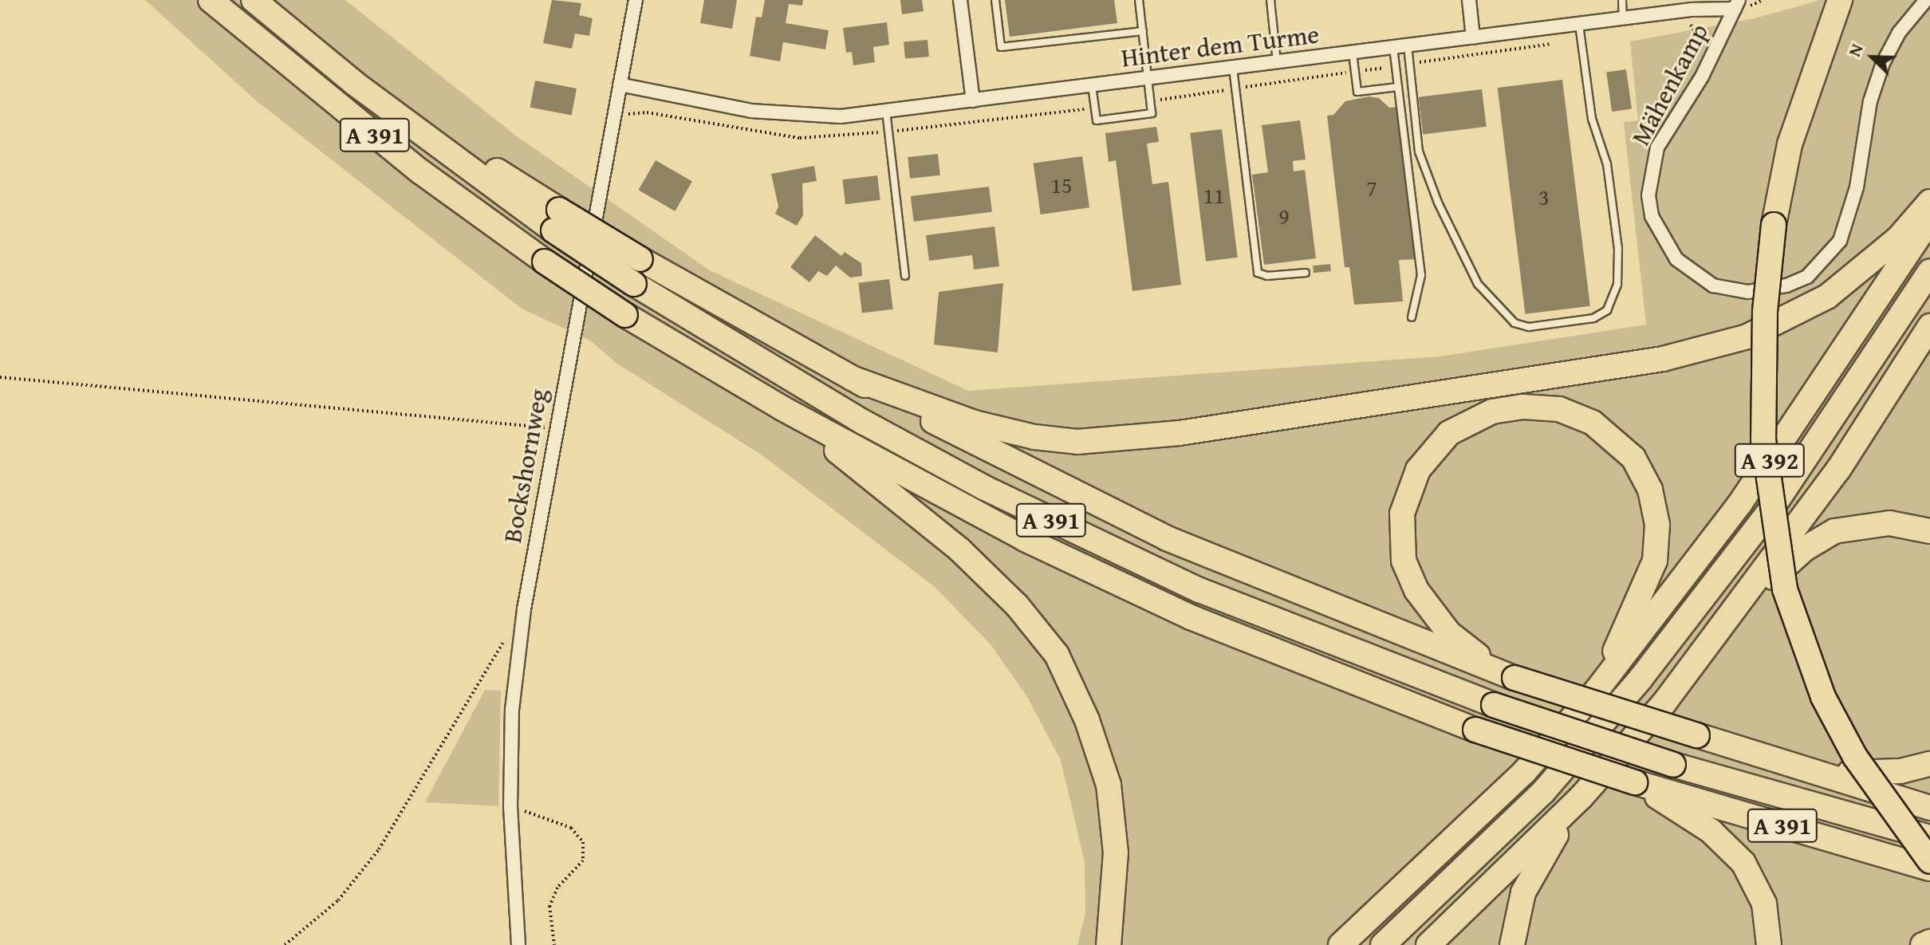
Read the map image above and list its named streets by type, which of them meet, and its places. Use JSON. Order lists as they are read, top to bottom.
{
  "streets": {
    "highway": ["A 391", "A 392"],
    "street": ["Hinter dem Turme", "Mähenkamp", "Bockshornweg"]
  },
  "crossings": [
    ["Hinter dem Turme", "Mähenkamp"],
    ["Hinter dem Turme", "Bockshornweg"]
  ],
  "house_numbers": [
    "15",
    "7",
    "11",
    "3",
    "9"
  ],
  "north": "top left"
}
